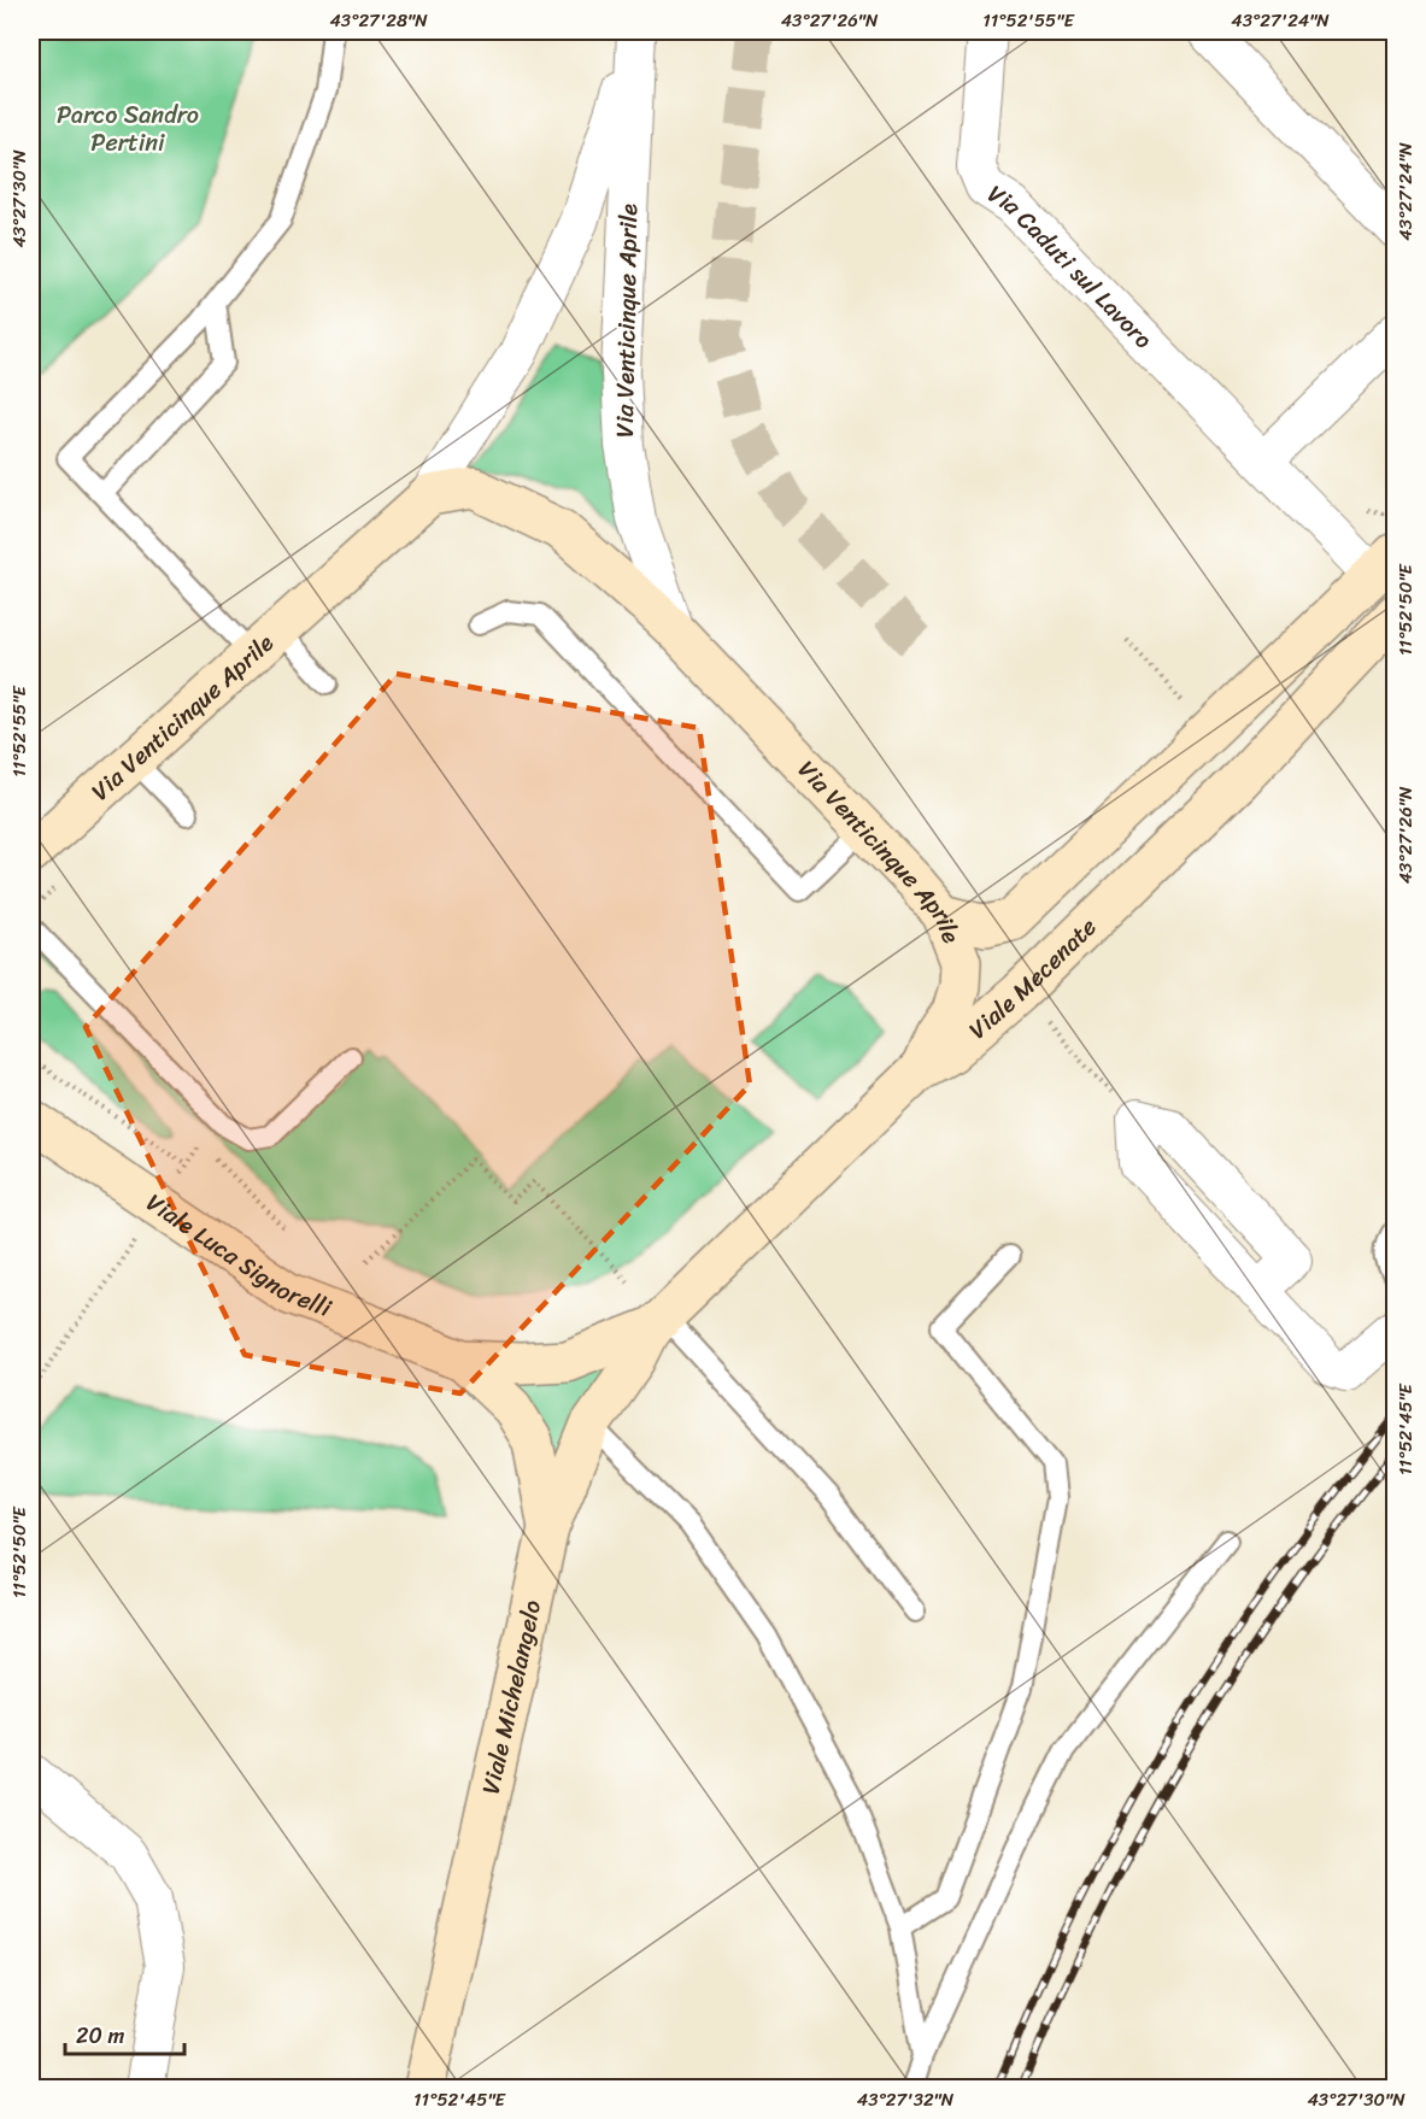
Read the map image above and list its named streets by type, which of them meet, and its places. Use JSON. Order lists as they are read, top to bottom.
{
  "streets": {
    "main road": [
      "Via Venticinque Aprile",
      "Viale Mecenate",
      "Viale Luca Signorelli",
      "Viale Michelangelo"
    ],
    "street": ["Via Caduti sul Lavoro"]
  },
  "crossings": [
    ["Via Venticinque Aprile", "Viale Mecenate"],
    ["Viale Mecenate", "Viale Luca Signorelli"],
    ["Viale Mecenate", "Viale Michelangelo"],
    ["Viale Luca Signorelli", "Viale Michelangelo"]
  ],
  "parks": ["Parco Sandro Pertini"],
  "scale_bar": "20 m",
  "coordinates": [
    "43°27'28\"N",
    "43°27'26\"N",
    "11°52'55\"E",
    "43°27'24\"N",
    "43°27'30\"N",
    "11°52'50\"E",
    "11°52'45\"E",
    "43°27'32\"N"
  ]
}
